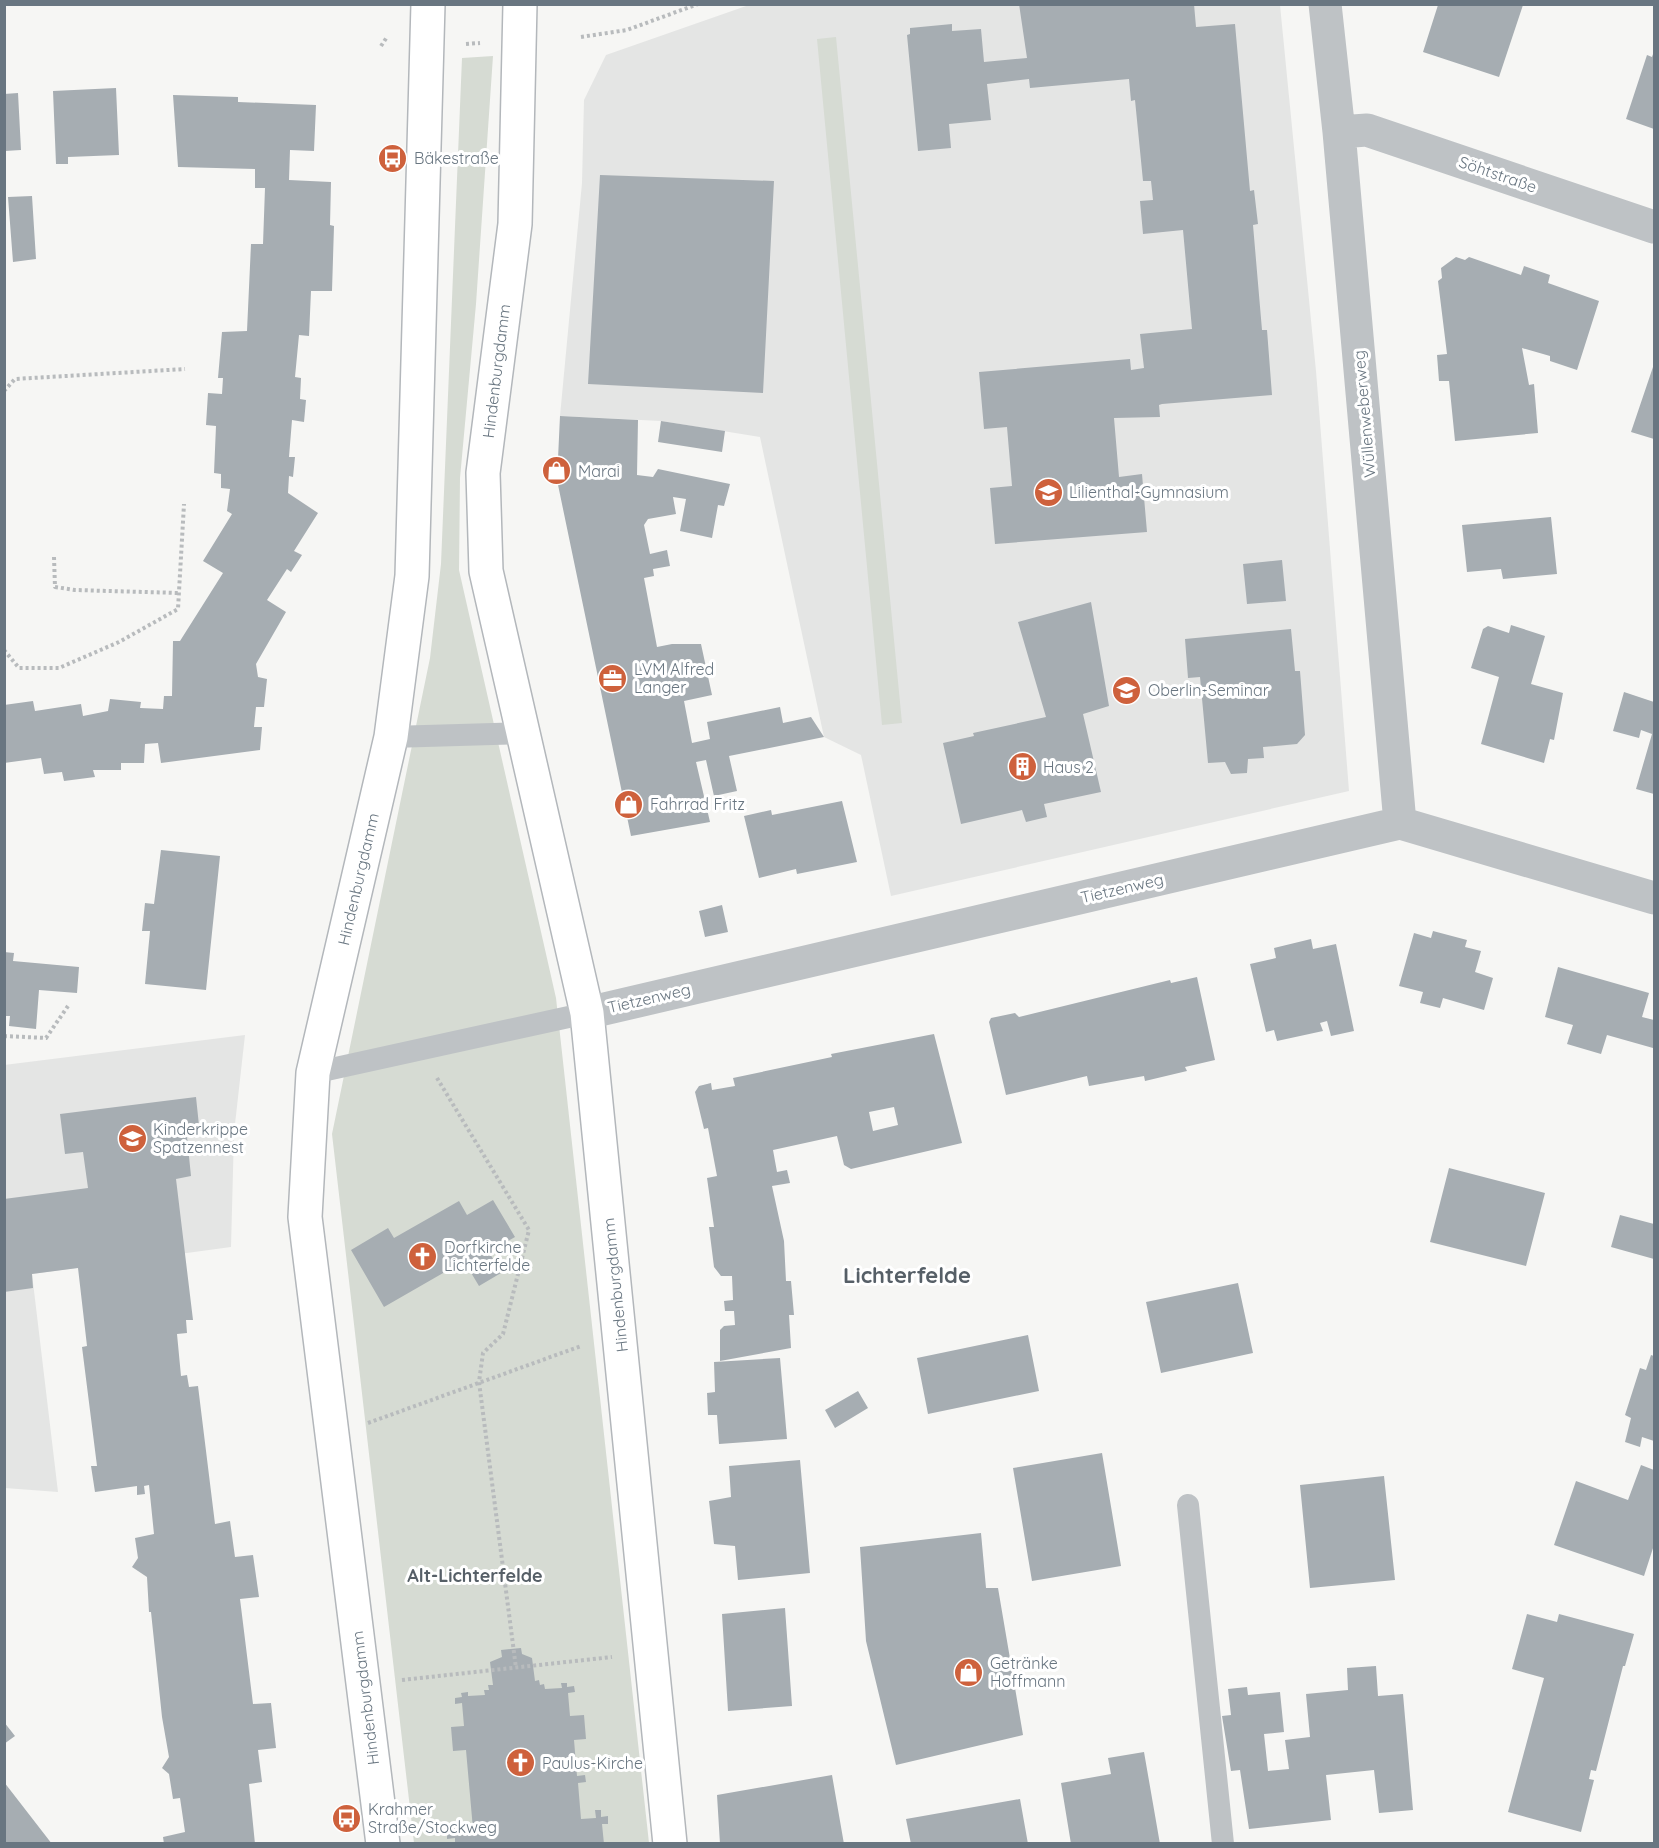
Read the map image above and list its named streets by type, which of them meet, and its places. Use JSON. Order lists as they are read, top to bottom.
{
  "streets": {
    "main road": ["Hindenburgdamm"],
    "street": ["Söhtstraße", "Wüllenweberweg", "Tietzenweg"]
  },
  "crossings": [
    ["Söhtstraße", "Wüllenweberweg"],
    ["Hindenburgdamm", "Tietzenweg"],
    ["Wüllenweberweg", "Tietzenweg"]
  ],
  "districts": ["Lichterfelde", "Alt-Lichterfelde"],
  "places": {
    "bus stop": ["Bäkestraße", "Krahmer Straße/Stockweg"],
    "shop": ["Marai", "Fahrrad Fritz", "Getränke Hoffmann"],
    "school or university": ["Lilienthal-Gymnasium", "Oberlin-Seminar", "Kinderkrippe Spatzennest"],
    "office": ["LVM Alfred Langer"],
    "building": ["Haus 2"],
    "church": ["Dorfkirche Lichterfelde", "Paulus-Kirche"]
  }
}
